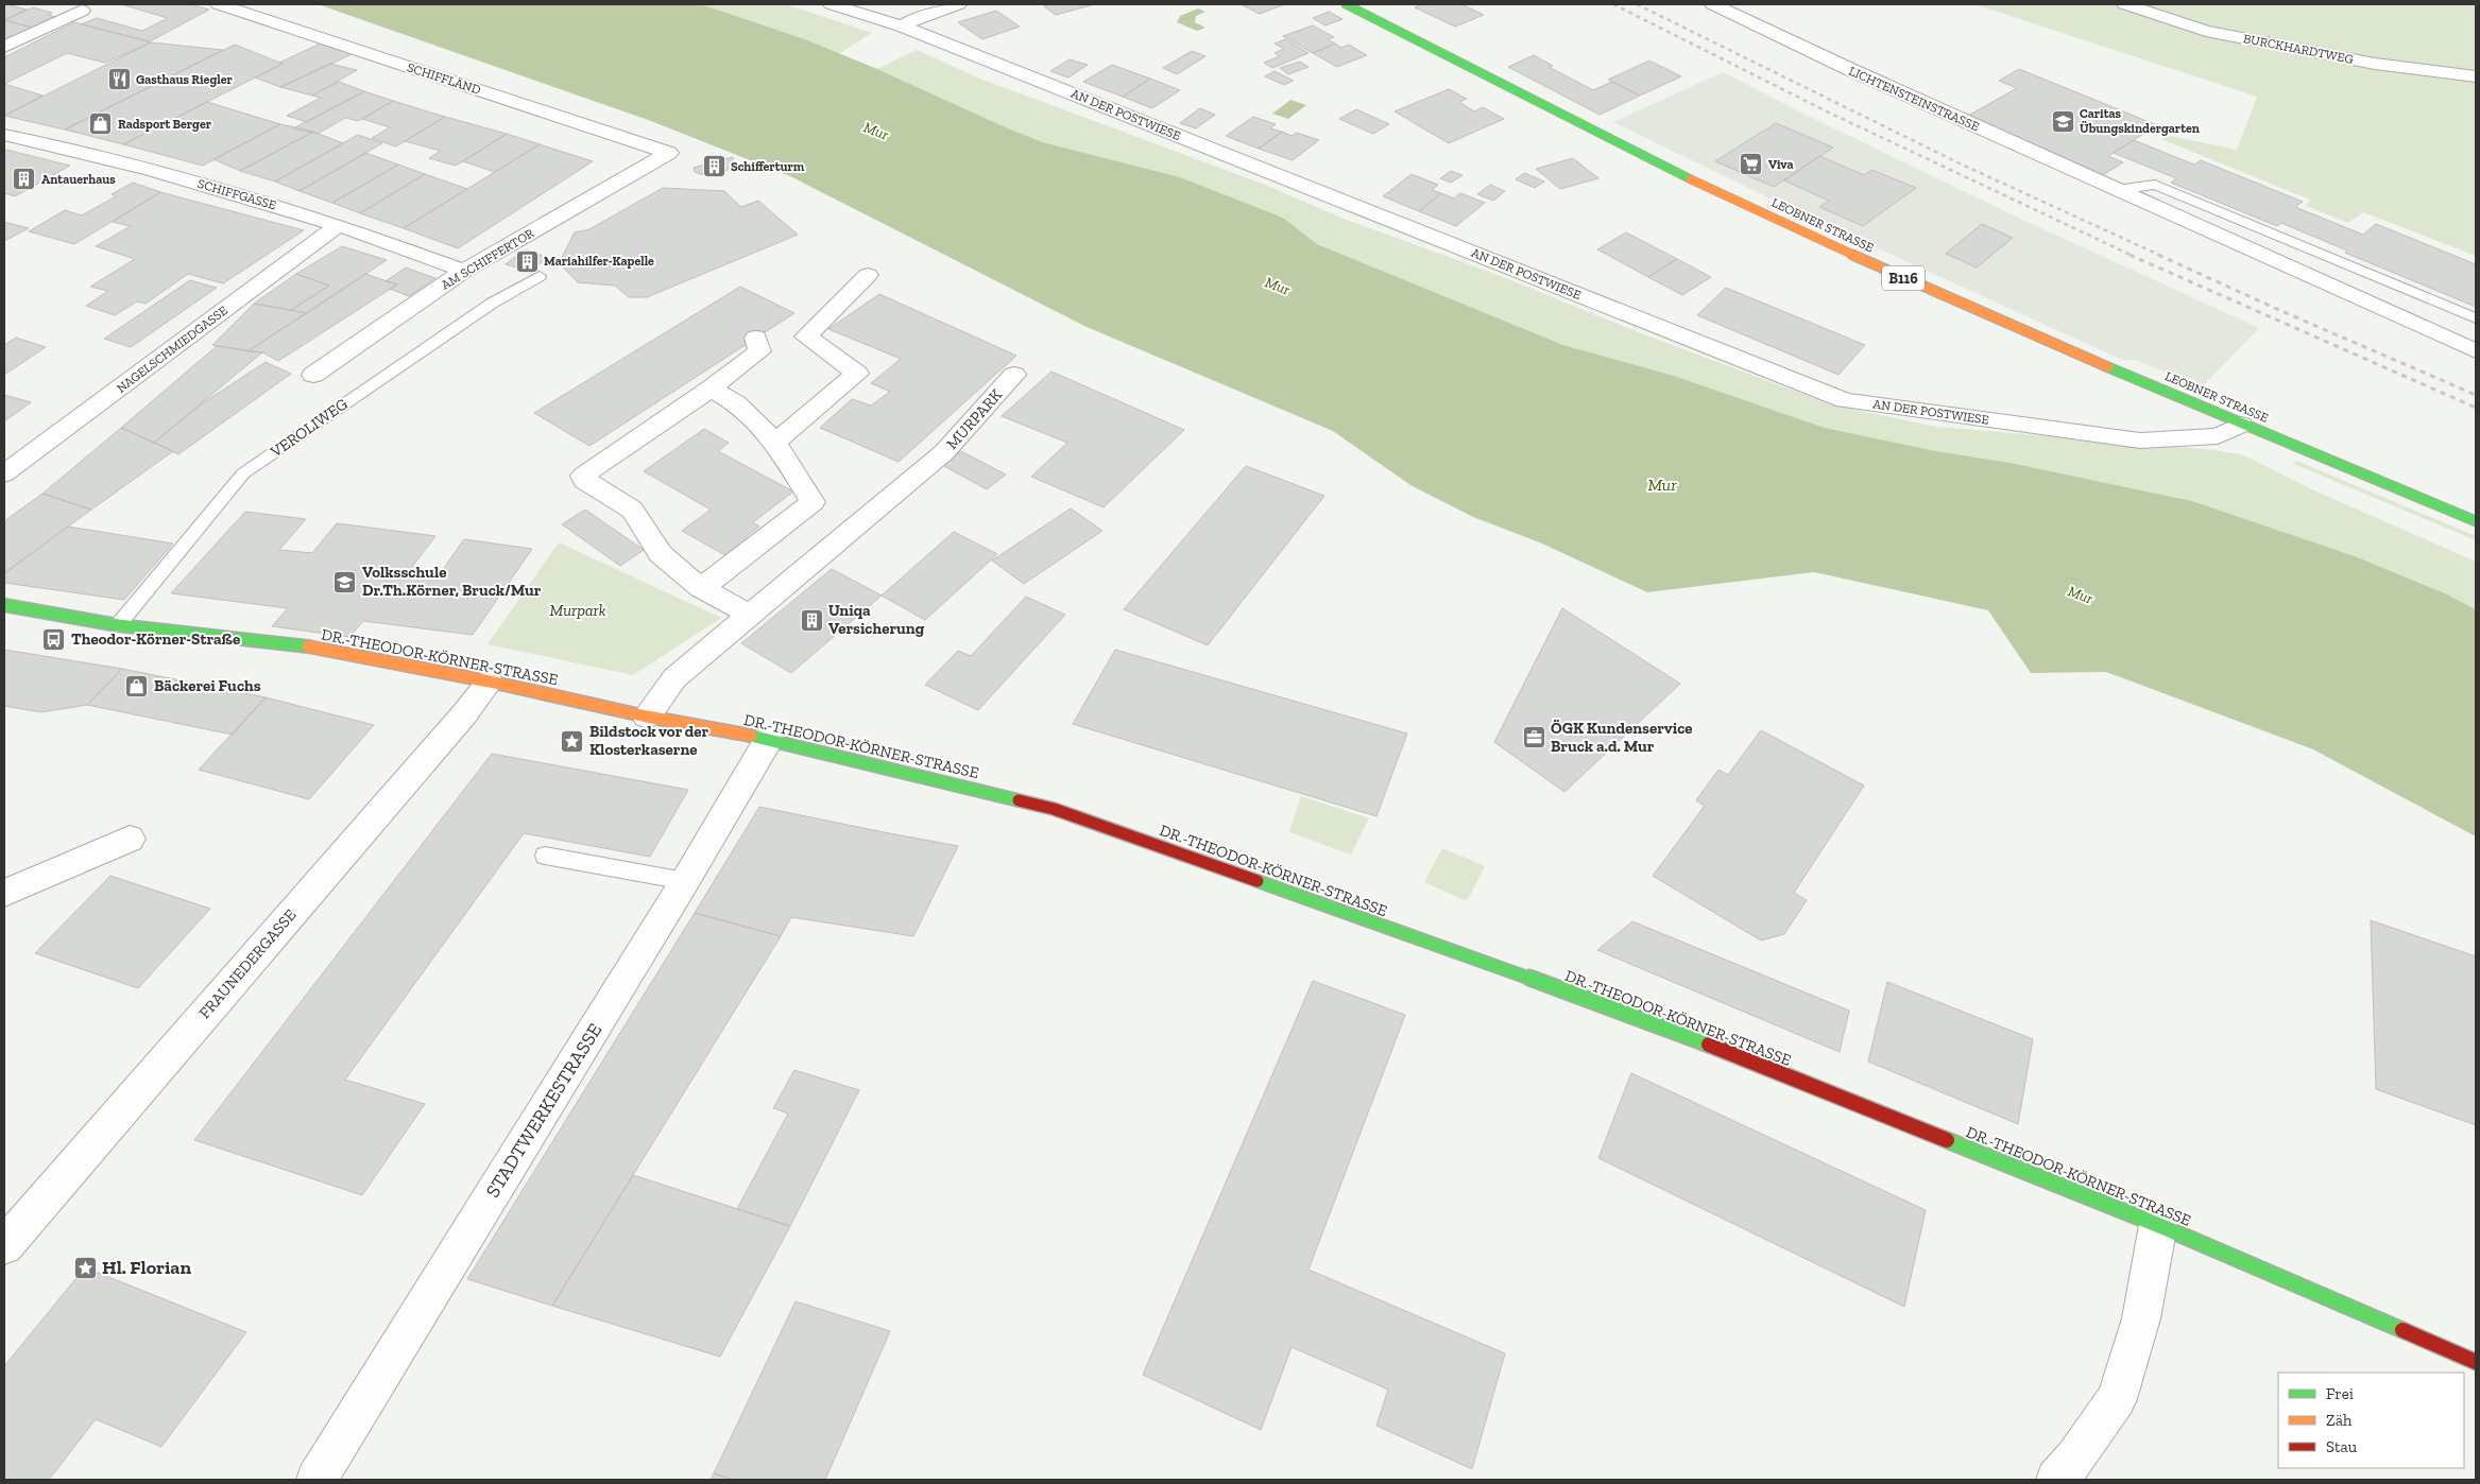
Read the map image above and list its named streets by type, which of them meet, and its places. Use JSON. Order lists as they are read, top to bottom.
{
  "streets": {
    "street": [
      "BURCKHARDTWEG",
      "SCHIFFLÄND",
      "LICHTENSTEINSTRASSE",
      "AN DER POSTWIESE",
      "SCHIFFGASSE",
      "LEOBNER STRASSE",
      "AM SCHIFFERTOR",
      "B116",
      "NAGELSCHMIEDGASSE",
      "MURPARK",
      "DR.-THEODOR-KÖRNER-STRASSE",
      "FRAUNEDERGASSE",
      "STADTWERKESTRASSE"
    ],
    "lane": ["VEROLIWEG"]
  },
  "crossings": [
    ["SCHIFFLÄND", "AM SCHIFFERTOR"],
    ["AN DER POSTWIESE", "LEOBNER STRASSE"],
    ["SCHIFFGASSE", "AM SCHIFFERTOR"],
    ["SCHIFFGASSE", "NAGELSCHMIEDGASSE"],
    ["MURPARK", "DR.-THEODOR-KÖRNER-STRASSE"],
    ["VEROLIWEG", "DR.-THEODOR-KÖRNER-STRASSE"],
    ["DR.-THEODOR-KÖRNER-STRASSE", "FRAUNEDERGASSE"],
    ["DR.-THEODOR-KÖRNER-STRASSE", "STADTWERKESTRASSE"]
  ],
  "water": ["Mur"],
  "parks": ["Murpark"],
  "places": {
    "restaurant": ["Gasthaus Riegler"],
    "school or university": ["Caritas Übungskindergarten", "Volksschule Dr.Th.Körner, Bruck/Mur"],
    "shop": ["Radsport Berger", "Bäckerei Fuchs"],
    "supermarket": ["Viva"],
    "building": [
      "Schifferturm",
      "Antauerhaus",
      "Mariahilfer-Kapelle",
      "Uniqa Versicherung"
    ],
    "bus stop": ["Theodor-Körner-Straße"],
    "office": ["ÖGK Kundenservice Bruck a.d. Mur"],
    "place": ["Bildstock vor der Klosterkaserne", "Hl. Florian"]
  },
  "legend": ["Frei", "Zäh", "Stau"]
}
